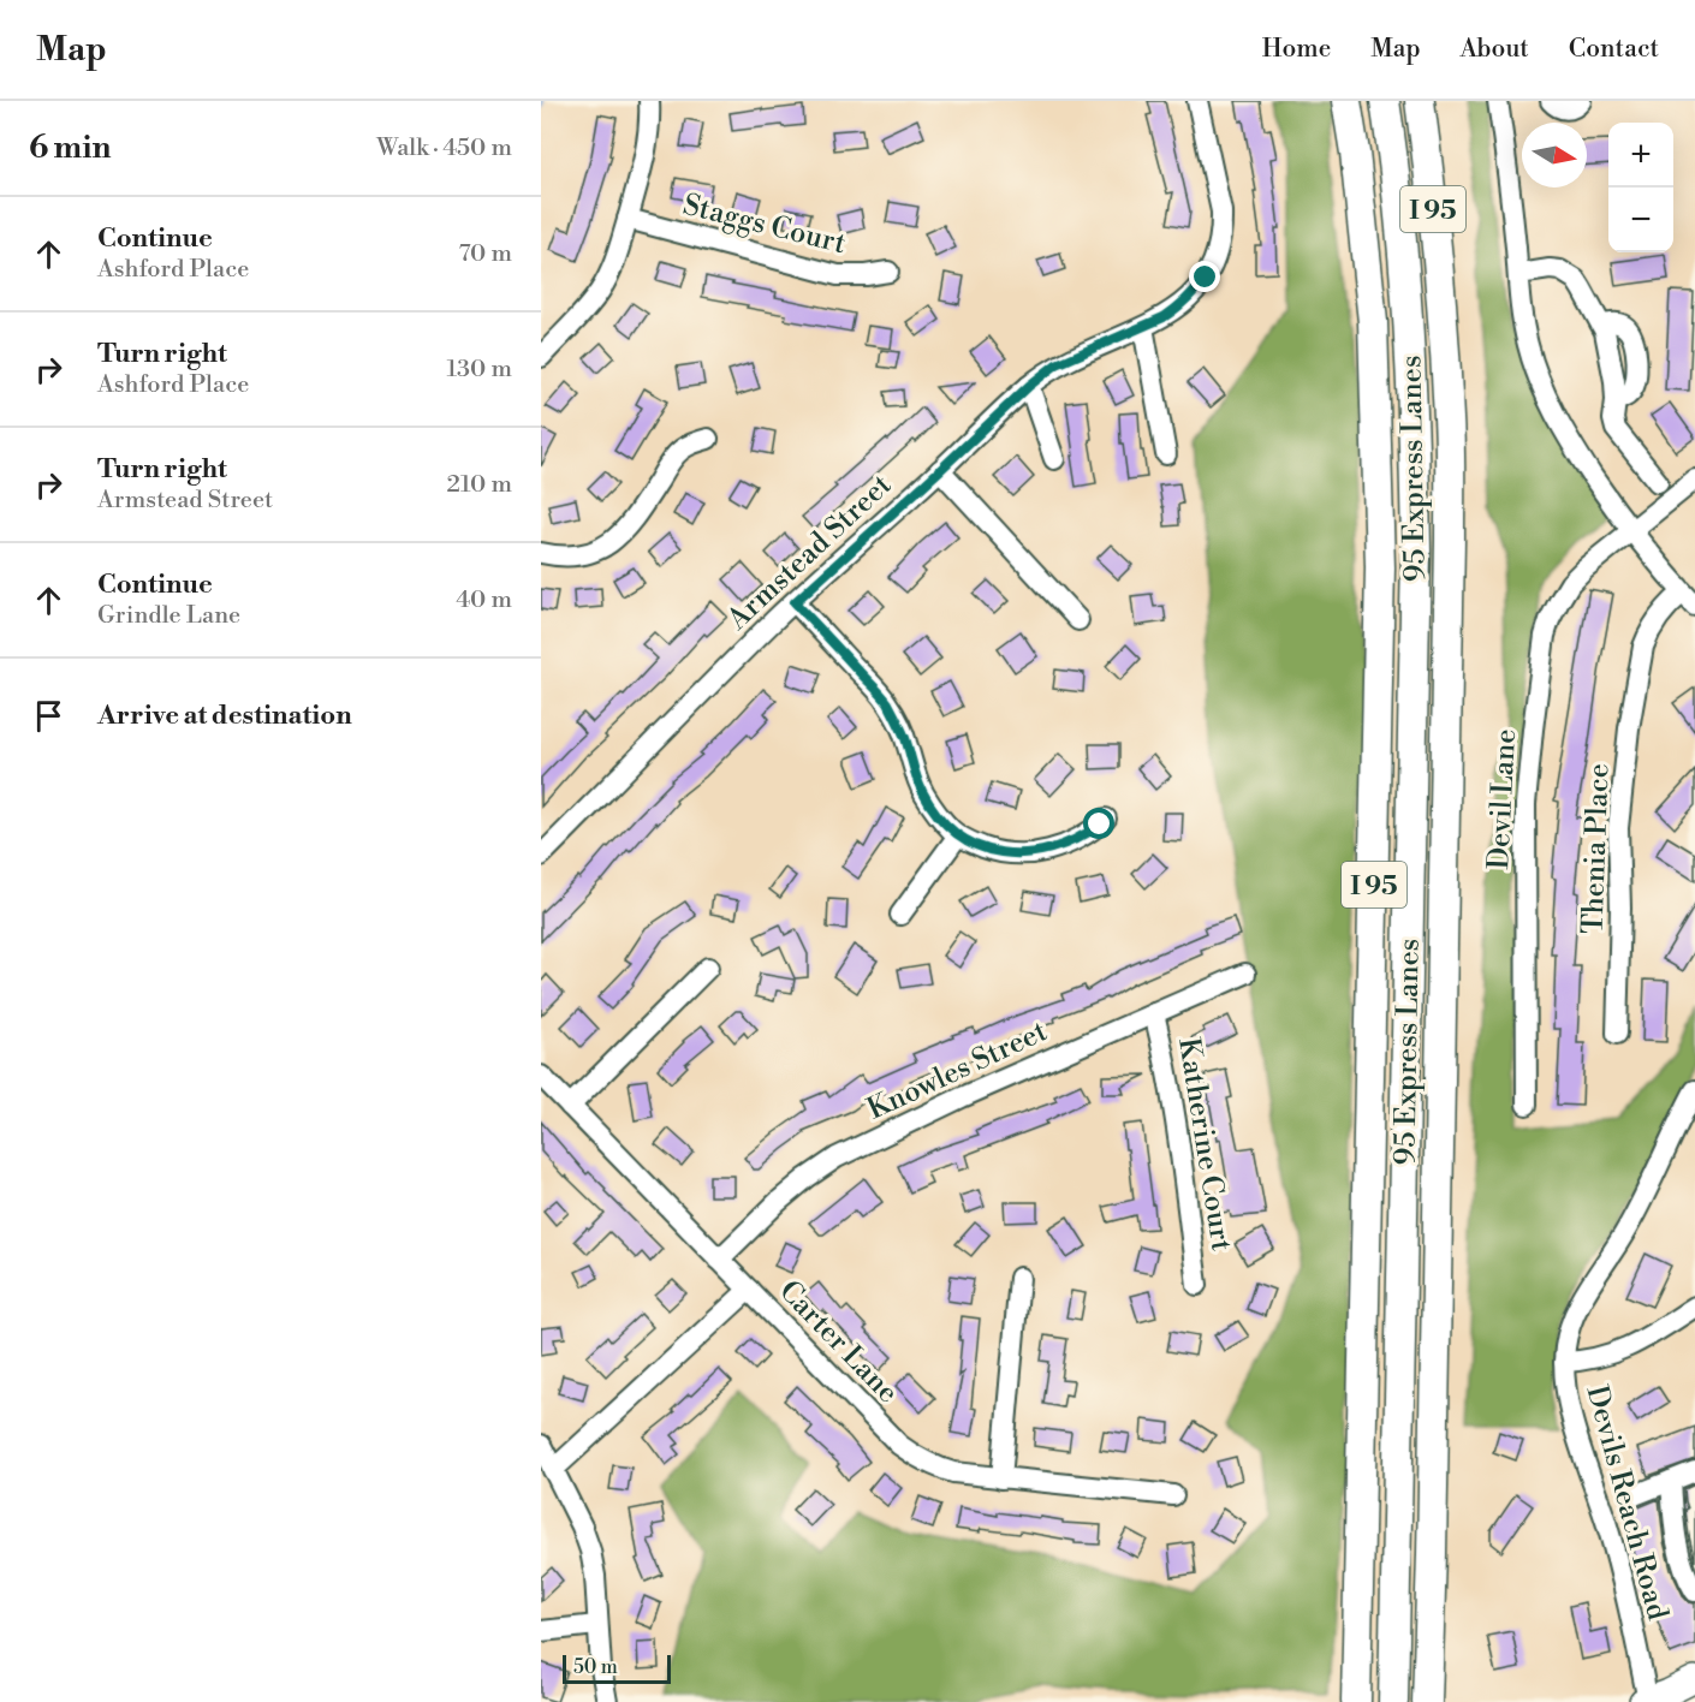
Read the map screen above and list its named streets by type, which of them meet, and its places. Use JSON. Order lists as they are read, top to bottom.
{
  "streets": {
    "highway": ["I 95", "95 Express Lanes"],
    "street": [
      "Staggs Court",
      "Armstead Street",
      "Devil Lane",
      "Thenia Place",
      "Knowles Street",
      "Katherine Court",
      "Carter Lane",
      "Devils Reach Road"
    ]
  },
  "crossings": [
    ["Knowles Street", "Katherine Court"],
    ["Knowles Street", "Carter Lane"]
  ],
  "scale_bar": "50 m",
  "north": "right",
  "page": {
    "header": "Map",
    "nav": [
      "Home",
      "Map",
      "About",
      "Contact"
    ],
    "heading": ["6 min", "Walk · 450 m"],
    "map_buttons": ["+", "−"],
    "list": [
      ["Continue", "Ashford Place", "70 m"],
      ["Turn right", "Ashford Place", "130 m"],
      ["Turn right", "Armstead Street", "210 m"],
      ["Continue", "Grindle Lane", "40 m"],
      "Arrive at destination"
    ],
    "scale": "50 m"
  }
}
